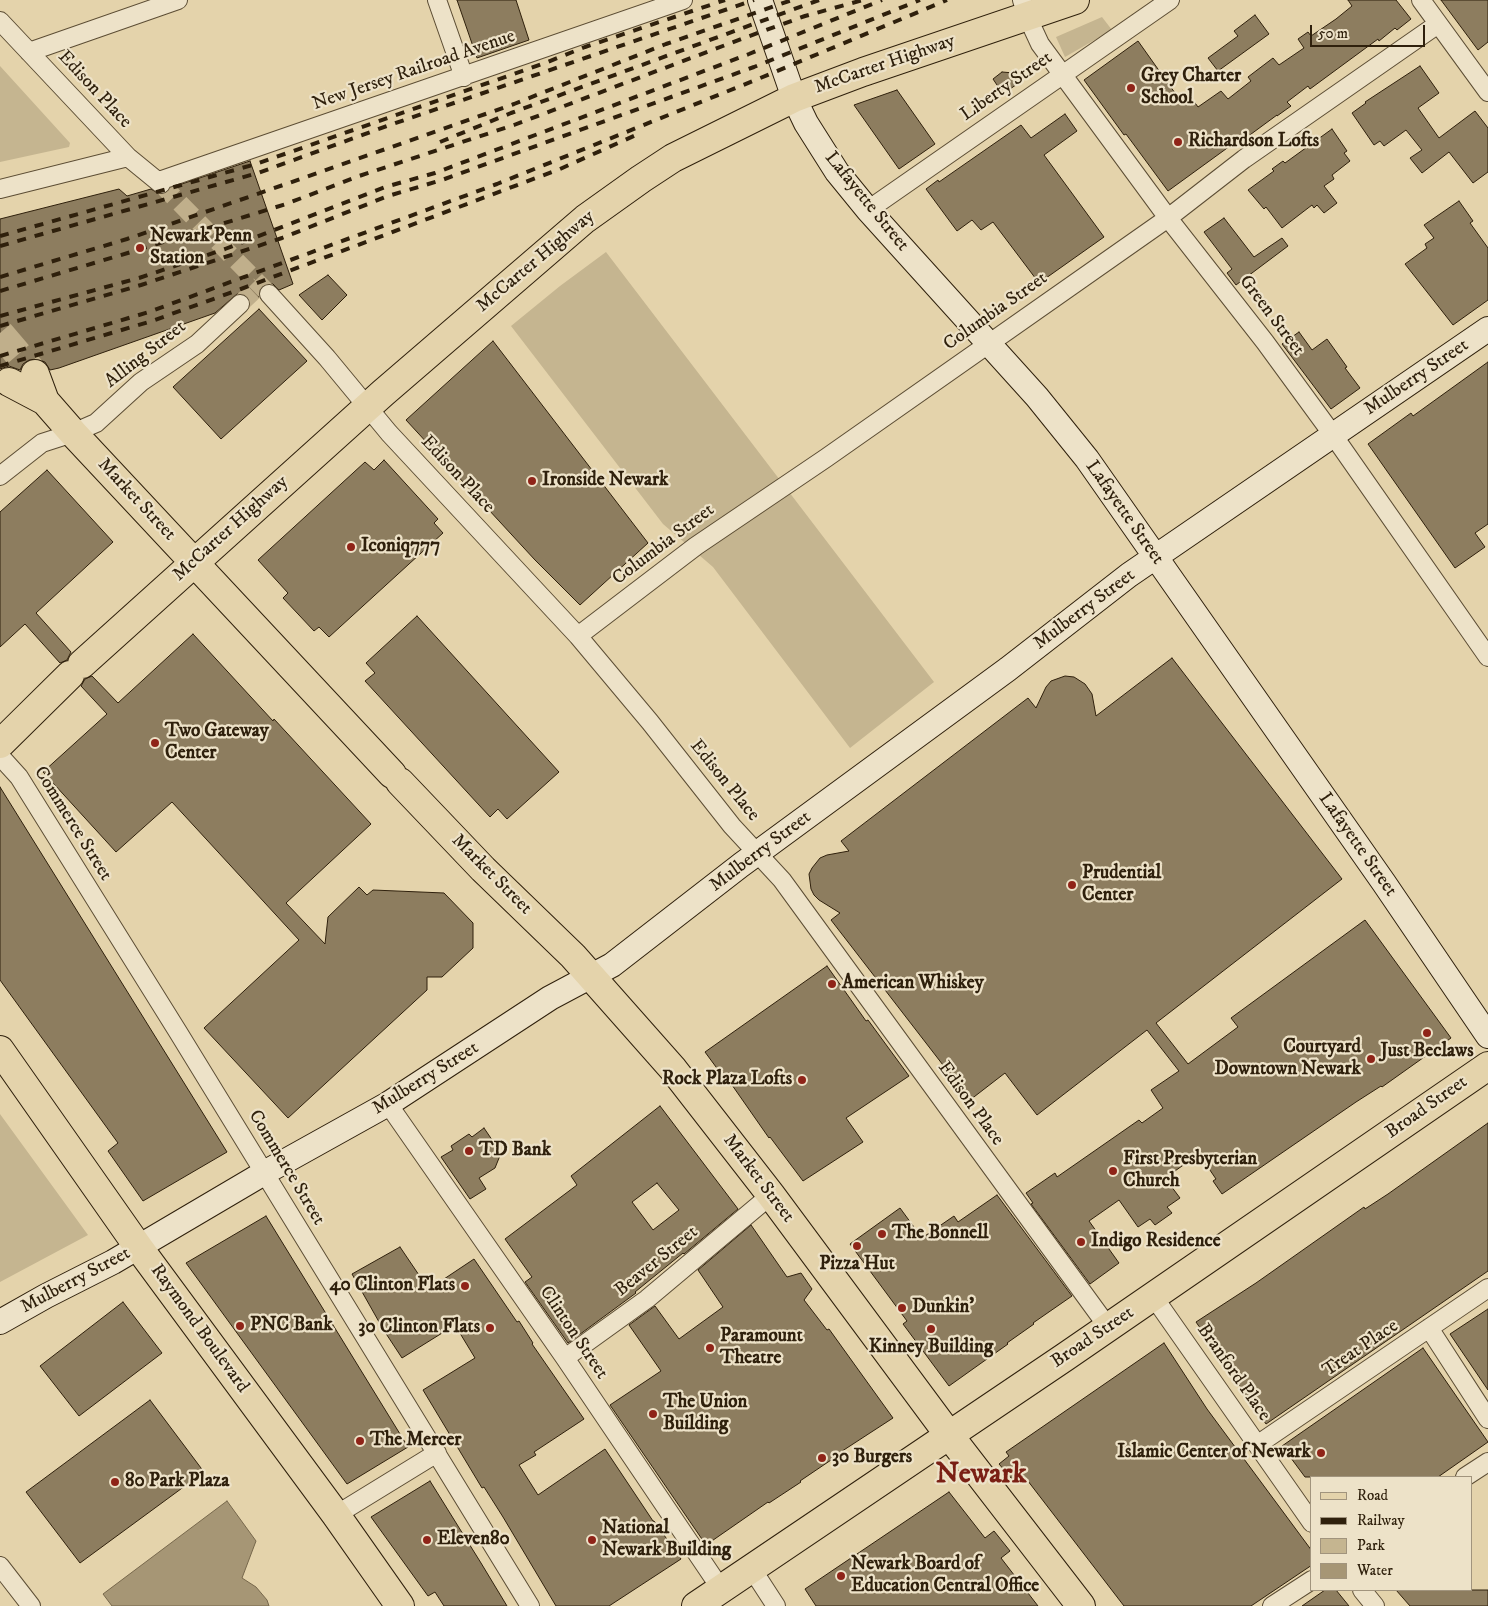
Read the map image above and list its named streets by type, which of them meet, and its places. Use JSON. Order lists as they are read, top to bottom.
{
  "streets": {
    "main road": [
      "McCarter Highway",
      "Market Street",
      "Broad Street",
      "Raymond Boulevard"
    ],
    "street": [
      "New Jersey Railroad Avenue",
      "Liberty Street",
      "Edison Place",
      "Lafayette Street",
      "Columbia Street",
      "Green Street",
      "Alling Street",
      "Mulberry Street",
      "Commerce Street",
      "Beaver Street",
      "Clinton Street",
      "Treat Place",
      "Branford Place"
    ]
  },
  "crossings": [
    ["McCarter Highway", "Edison Place"],
    ["McCarter Highway", "Lafayette Street"],
    ["McCarter Highway", "Green Street"],
    ["McCarter Highway", "Market Street"],
    ["New Jersey Railroad Avenue", "Edison Place"],
    ["Liberty Street", "Lafayette Street"],
    ["Liberty Street", "Green Street"],
    ["Edison Place", "Columbia Street"],
    ["Edison Place", "Mulberry Street"],
    ["Edison Place", "Broad Street"],
    ["Lafayette Street", "Columbia Street"],
    ["Lafayette Street", "Mulberry Street"],
    ["Columbia Street", "Green Street"],
    ["Green Street", "Mulberry Street"],
    ["Alling Street", "Market Street"],
    ["Mulberry Street", "Market Street"],
    ["Mulberry Street", "Commerce Street"],
    ["Mulberry Street", "Raymond Boulevard"],
    ["Mulberry Street", "Clinton Street"],
    ["Market Street", "Broad Street"],
    ["Market Street", "Beaver Street"],
    ["Broad Street", "Clinton Street"],
    ["Broad Street", "Branford Place"],
    ["Beaver Street", "Clinton Street"],
    ["Treat Place", "Branford Place"]
  ],
  "districts": ["Newark"],
  "places": [
    "Grey Charter School",
    "Richardson Lofts",
    "Newark Penn Station",
    "Ironside Newark",
    "Iconiq777",
    "Two Gateway Center",
    "Prudential Center",
    "American Whiskey",
    "Just Beclaws",
    "Courtyard Downtown Newark",
    "Rock Plaza Lofts",
    "TD Bank",
    "First Presbyterian Church",
    "The Bonnell",
    "Indigo Residence",
    "Pizza Hut",
    "40 Clinton Flats",
    "Dunkin'",
    "PNC Bank",
    "30 Clinton Flats",
    "Kinney Building",
    "Paramount Theatre",
    "The Union Building",
    "The Mercer",
    "Islamic Center of Newark",
    "30 Burgers",
    "80 Park Plaza",
    "Eleven80",
    "National Newark Building",
    "Newark Board of Education Central Office"
  ],
  "legend": [
    "Road",
    "Railway",
    "Park",
    "Water"
  ],
  "scale_bar": "50 m"
}
